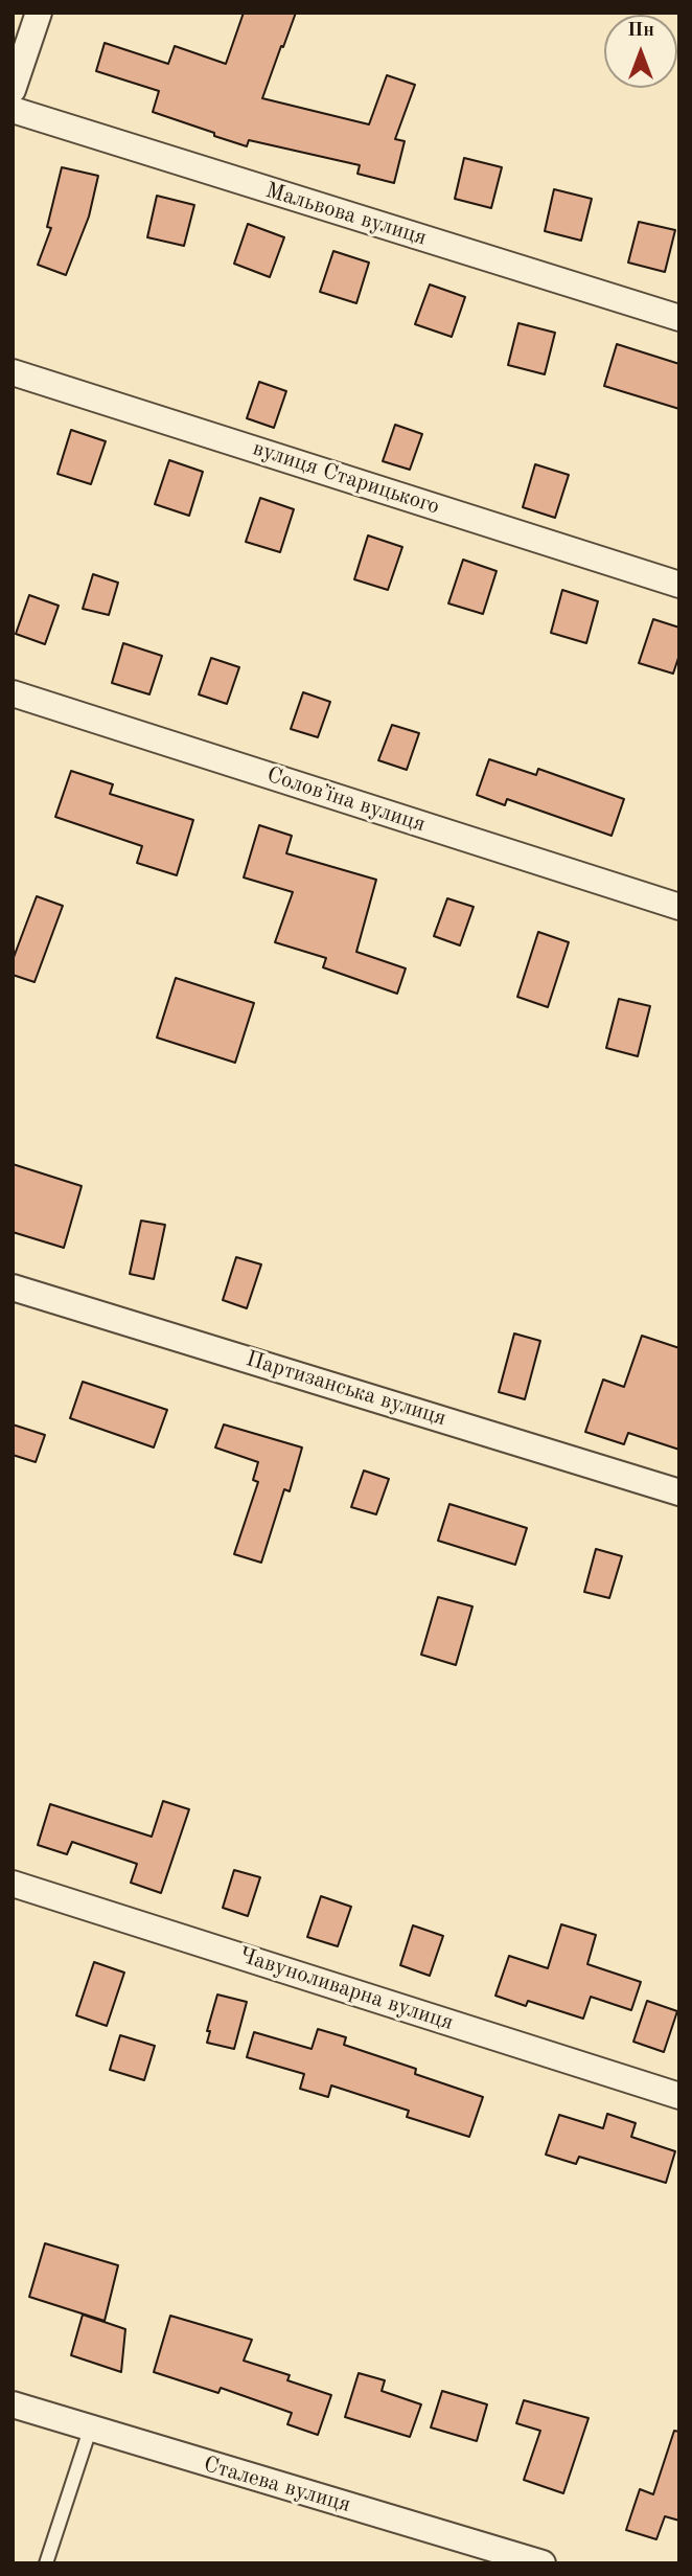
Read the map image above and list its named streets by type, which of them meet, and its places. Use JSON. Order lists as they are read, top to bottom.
{
  "streets": {
    "street": [
      "Мальвова вулиця",
      "вулиця Старицького",
      "Соловʼїна вулиця",
      "Партизанська вулиця",
      "Чавуноливарна вулиця",
      "Сталева вулиця"
    ]
  },
  "north": "top"
}
